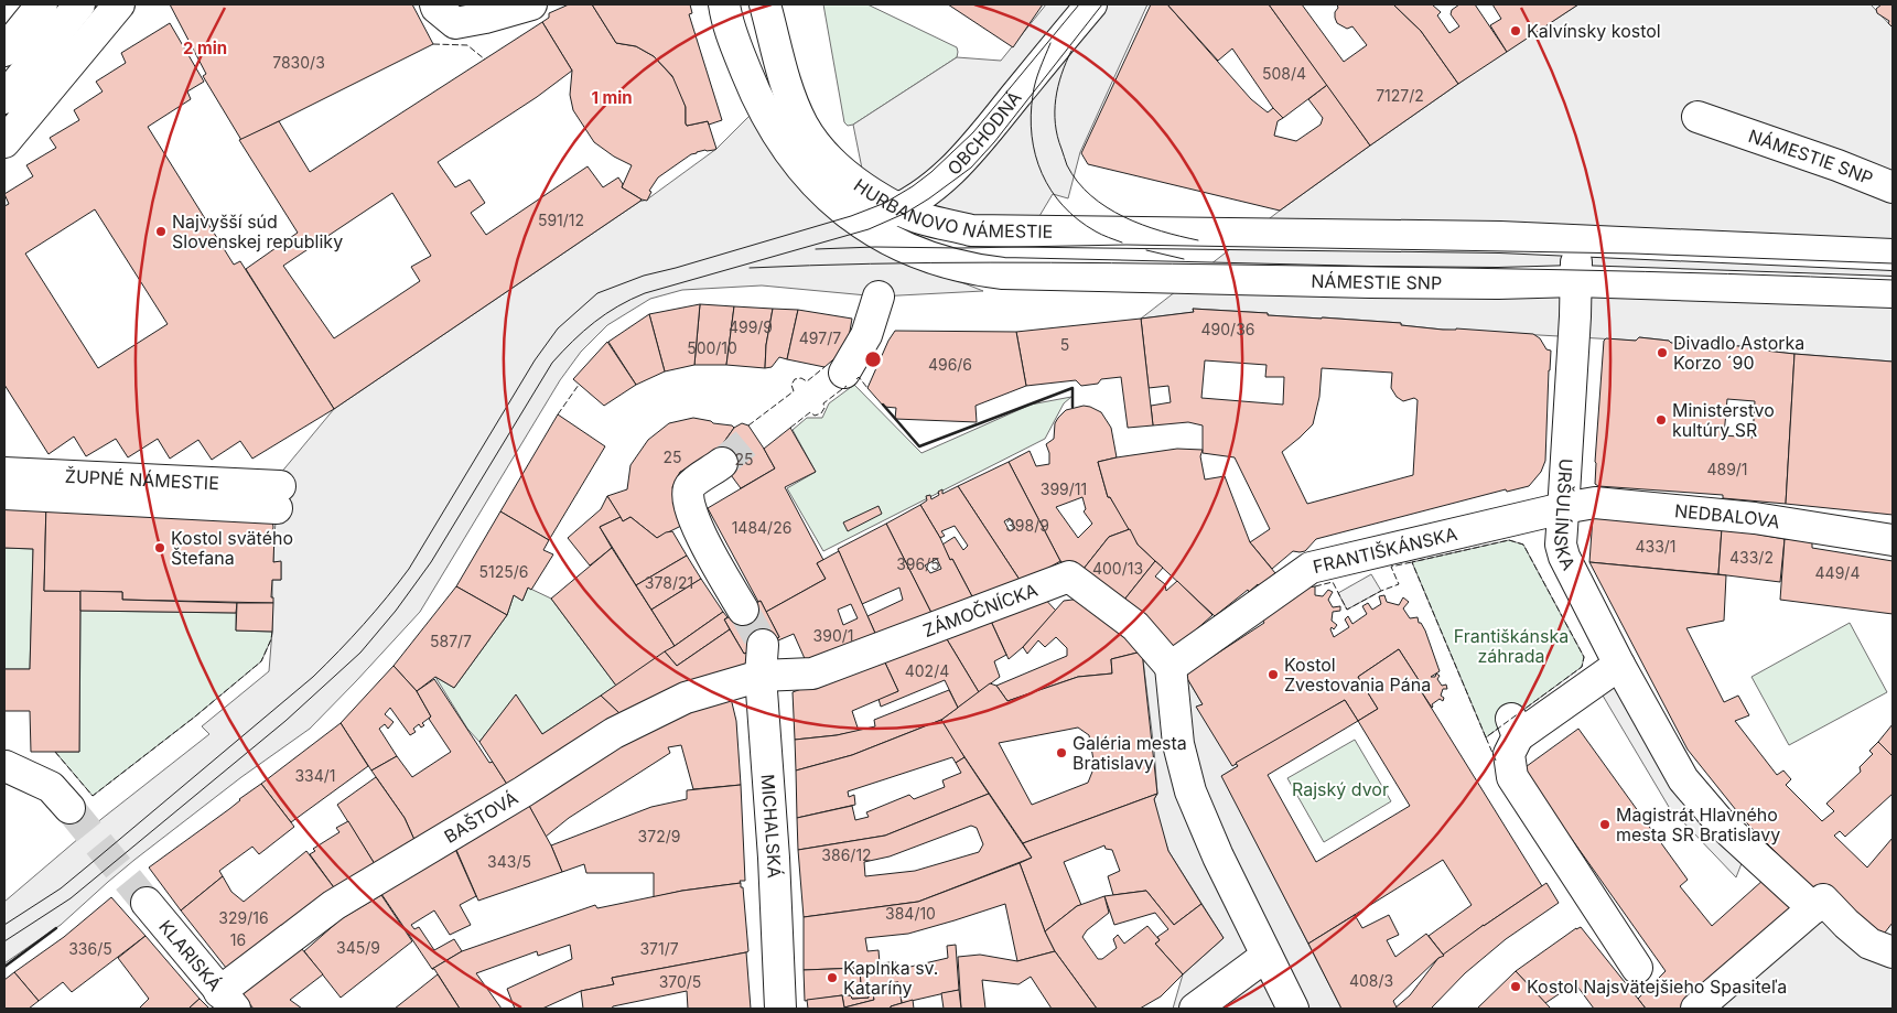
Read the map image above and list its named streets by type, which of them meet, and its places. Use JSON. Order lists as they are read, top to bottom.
{
  "streets": {
    "street": [
      "OBCHODNÁ",
      "NÁMESTIE SNP",
      "HURBANOVO NÁMESTIE",
      "ŽUPNÉ NÁMESTIE",
      "URŠULÍNSKA",
      "NEDBALOVA",
      "FRANTIŠKÁNSKA",
      "ZÁMOČNÍCKA",
      "BAŠTOVÁ",
      "MICHALSKÁ",
      "KLARISKÁ"
    ]
  },
  "crossings": [
    ["OBCHODNÁ", "HURBANOVO NÁMESTIE"],
    ["NÁMESTIE SNP", "HURBANOVO NÁMESTIE"],
    ["NÁMESTIE SNP", "URŠULÍNSKA"],
    ["URŠULÍNSKA", "NEDBALOVA"],
    ["URŠULÍNSKA", "FRANTIŠKÁNSKA"],
    ["NEDBALOVA", "FRANTIŠKÁNSKA"],
    ["FRANTIŠKÁNSKA", "ZÁMOČNÍCKA"],
    ["ZÁMOČNÍCKA", "BAŠTOVÁ"],
    ["ZÁMOČNÍCKA", "MICHALSKÁ"],
    ["BAŠTOVÁ", "MICHALSKÁ"],
    ["BAŠTOVÁ", "KLARISKÁ"]
  ],
  "parks": ["Františkánska záhrada", "Rajský dvor"],
  "places": [
    "Kalvínsky kostol",
    "Najvyšší súd Slovenskej republiky",
    "Divadlo Astorka Korzo ´90",
    "Ministerstvo kultúry SR",
    "Kostol svätého Štefana",
    "Kostol Zvestovania Pána",
    "Galéria mesta Bratislavy",
    "Magistrát Hlavného mesta SR Bratislavy",
    "Kaplnka sv. Kataríny",
    "Kostol Najsvätejšieho Spasiteľa"
  ],
  "house_numbers": [
    "7830/3",
    "508/4",
    "7127/2",
    "591/12",
    "499/9",
    "490/36",
    "497/7",
    "5",
    "500/10",
    "496/6",
    "25",
    "25",
    "489/1",
    "399/11",
    "398/9",
    "1484/26",
    "433/1",
    "433/2",
    "396/5",
    "400/13",
    "5125/6",
    "449/4",
    "378/21",
    "390/1",
    "587/7",
    "402/4",
    "334/1",
    "372/9",
    "386/12",
    "343/5",
    "384/10",
    "329/16",
    "16",
    "345/9",
    "336/5",
    "371/7",
    "408/3",
    "370/5"
  ],
  "rings": ["2 min", "1 min"]
}
